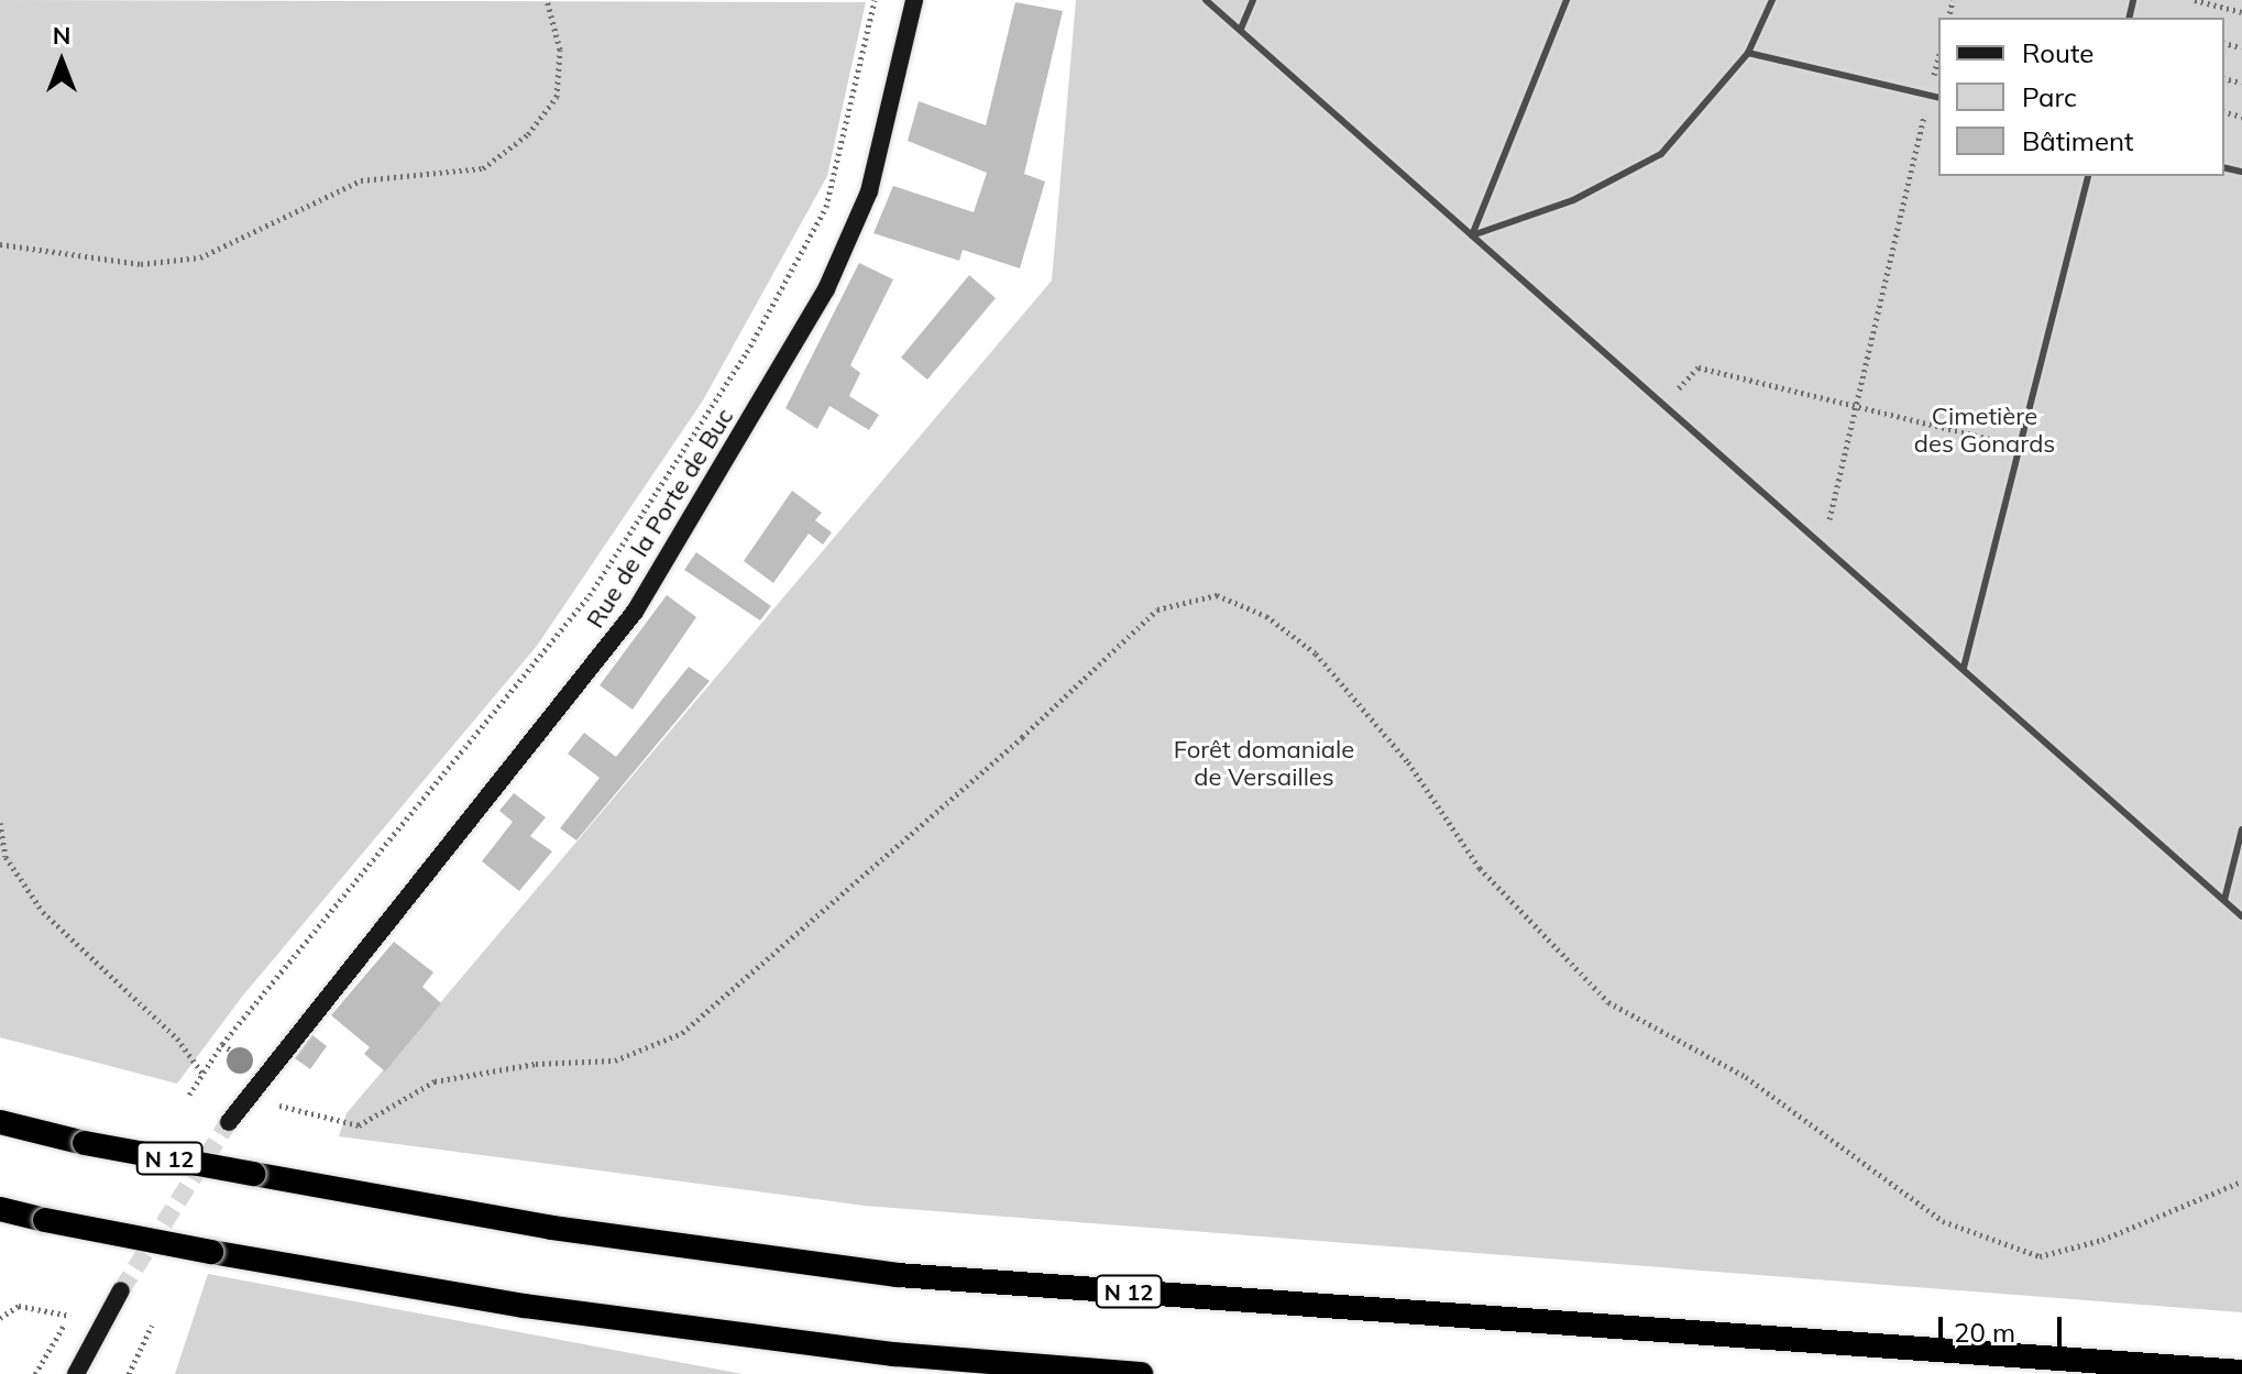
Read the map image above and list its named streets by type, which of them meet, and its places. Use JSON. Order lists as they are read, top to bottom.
{
  "streets": {
    "highway": ["N 12"],
    "main road": ["Rue de la Porte de Buc"]
  },
  "parks": ["Cimetière des Gonards", "Forêt domaniale de Versailles"],
  "legend": ["Route", "Parc", "Bâtiment"],
  "scale_bar": "20 m",
  "north": "top"
}
